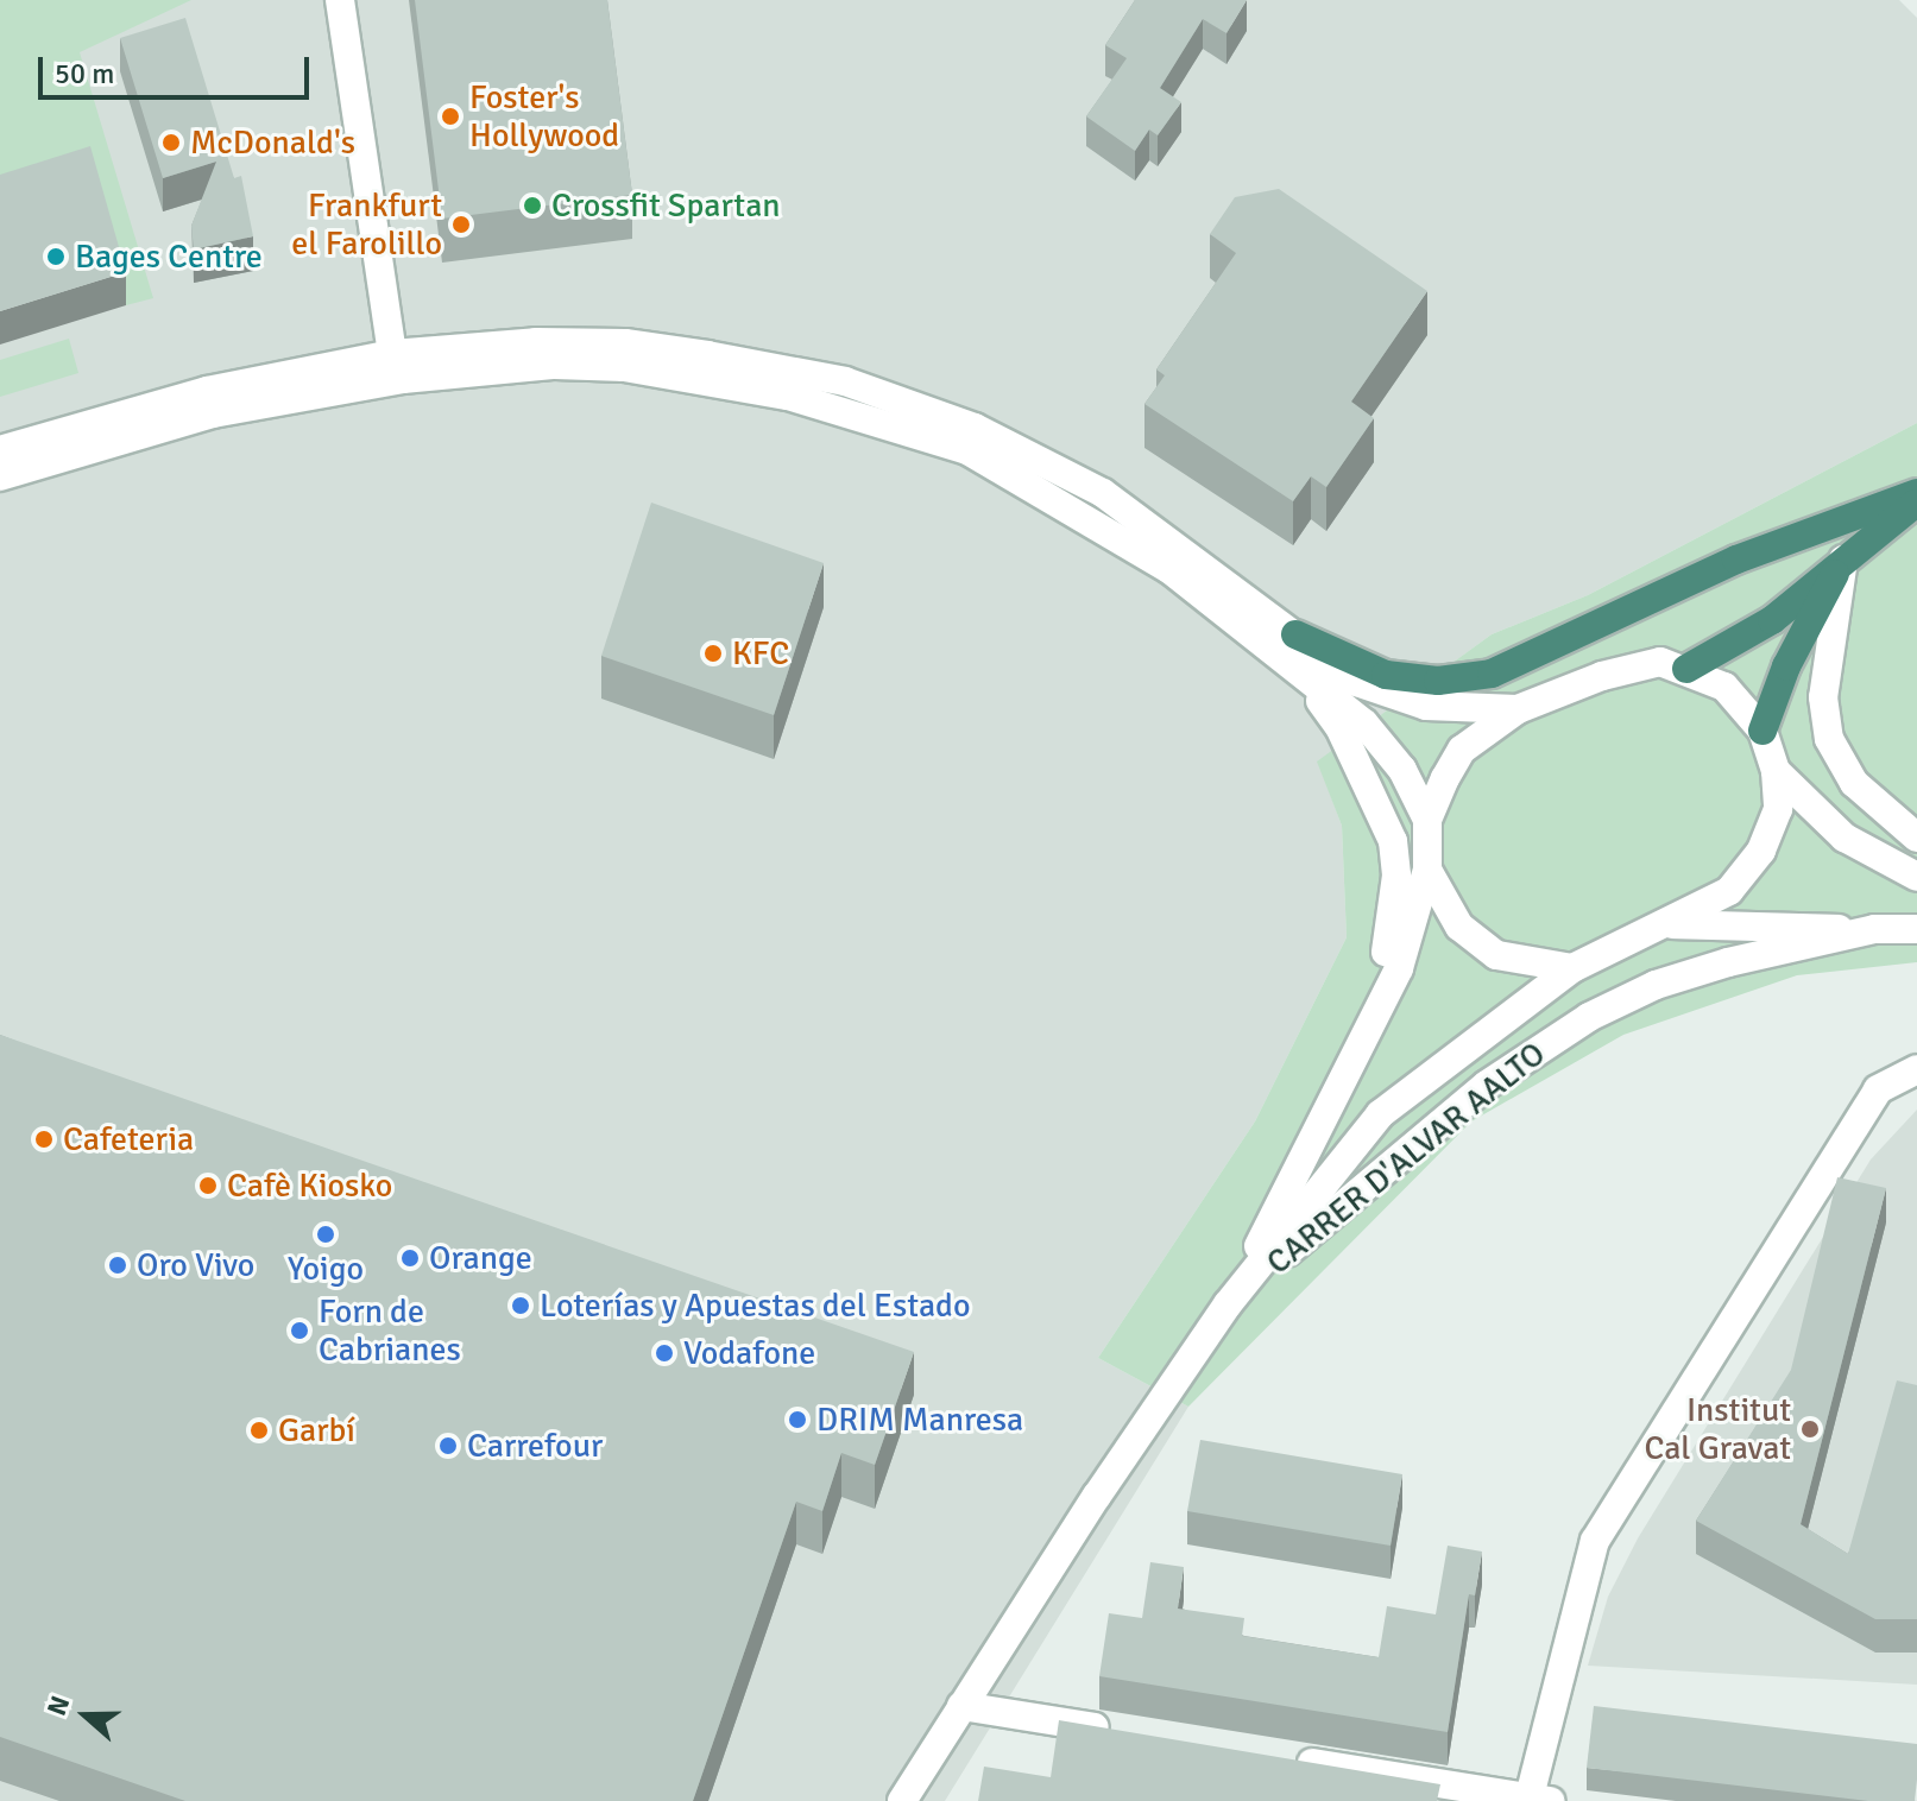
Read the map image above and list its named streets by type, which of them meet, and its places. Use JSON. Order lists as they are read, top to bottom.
{
  "streets": {
    "street": ["CARRER D'ALVAR AALTO"]
  },
  "places": [
    "Foster's Hollywood",
    "McDonald's",
    "Crossfit Spartan",
    "Frankfurt el Farolillo",
    "Bages Centre",
    "KFC",
    "Cafeteria",
    "Cafè Kiosko",
    "Yoigo",
    "Orange",
    "Oro Vivo",
    "Loterías y Apuestas del Estado",
    "Forn de Cabrianes",
    "Vodafone",
    "DRIM Manresa",
    "Institut Cal Gravat",
    "Garbí",
    "Carrefour"
  ],
  "scale_bar": "50 m",
  "north": "left"
}
